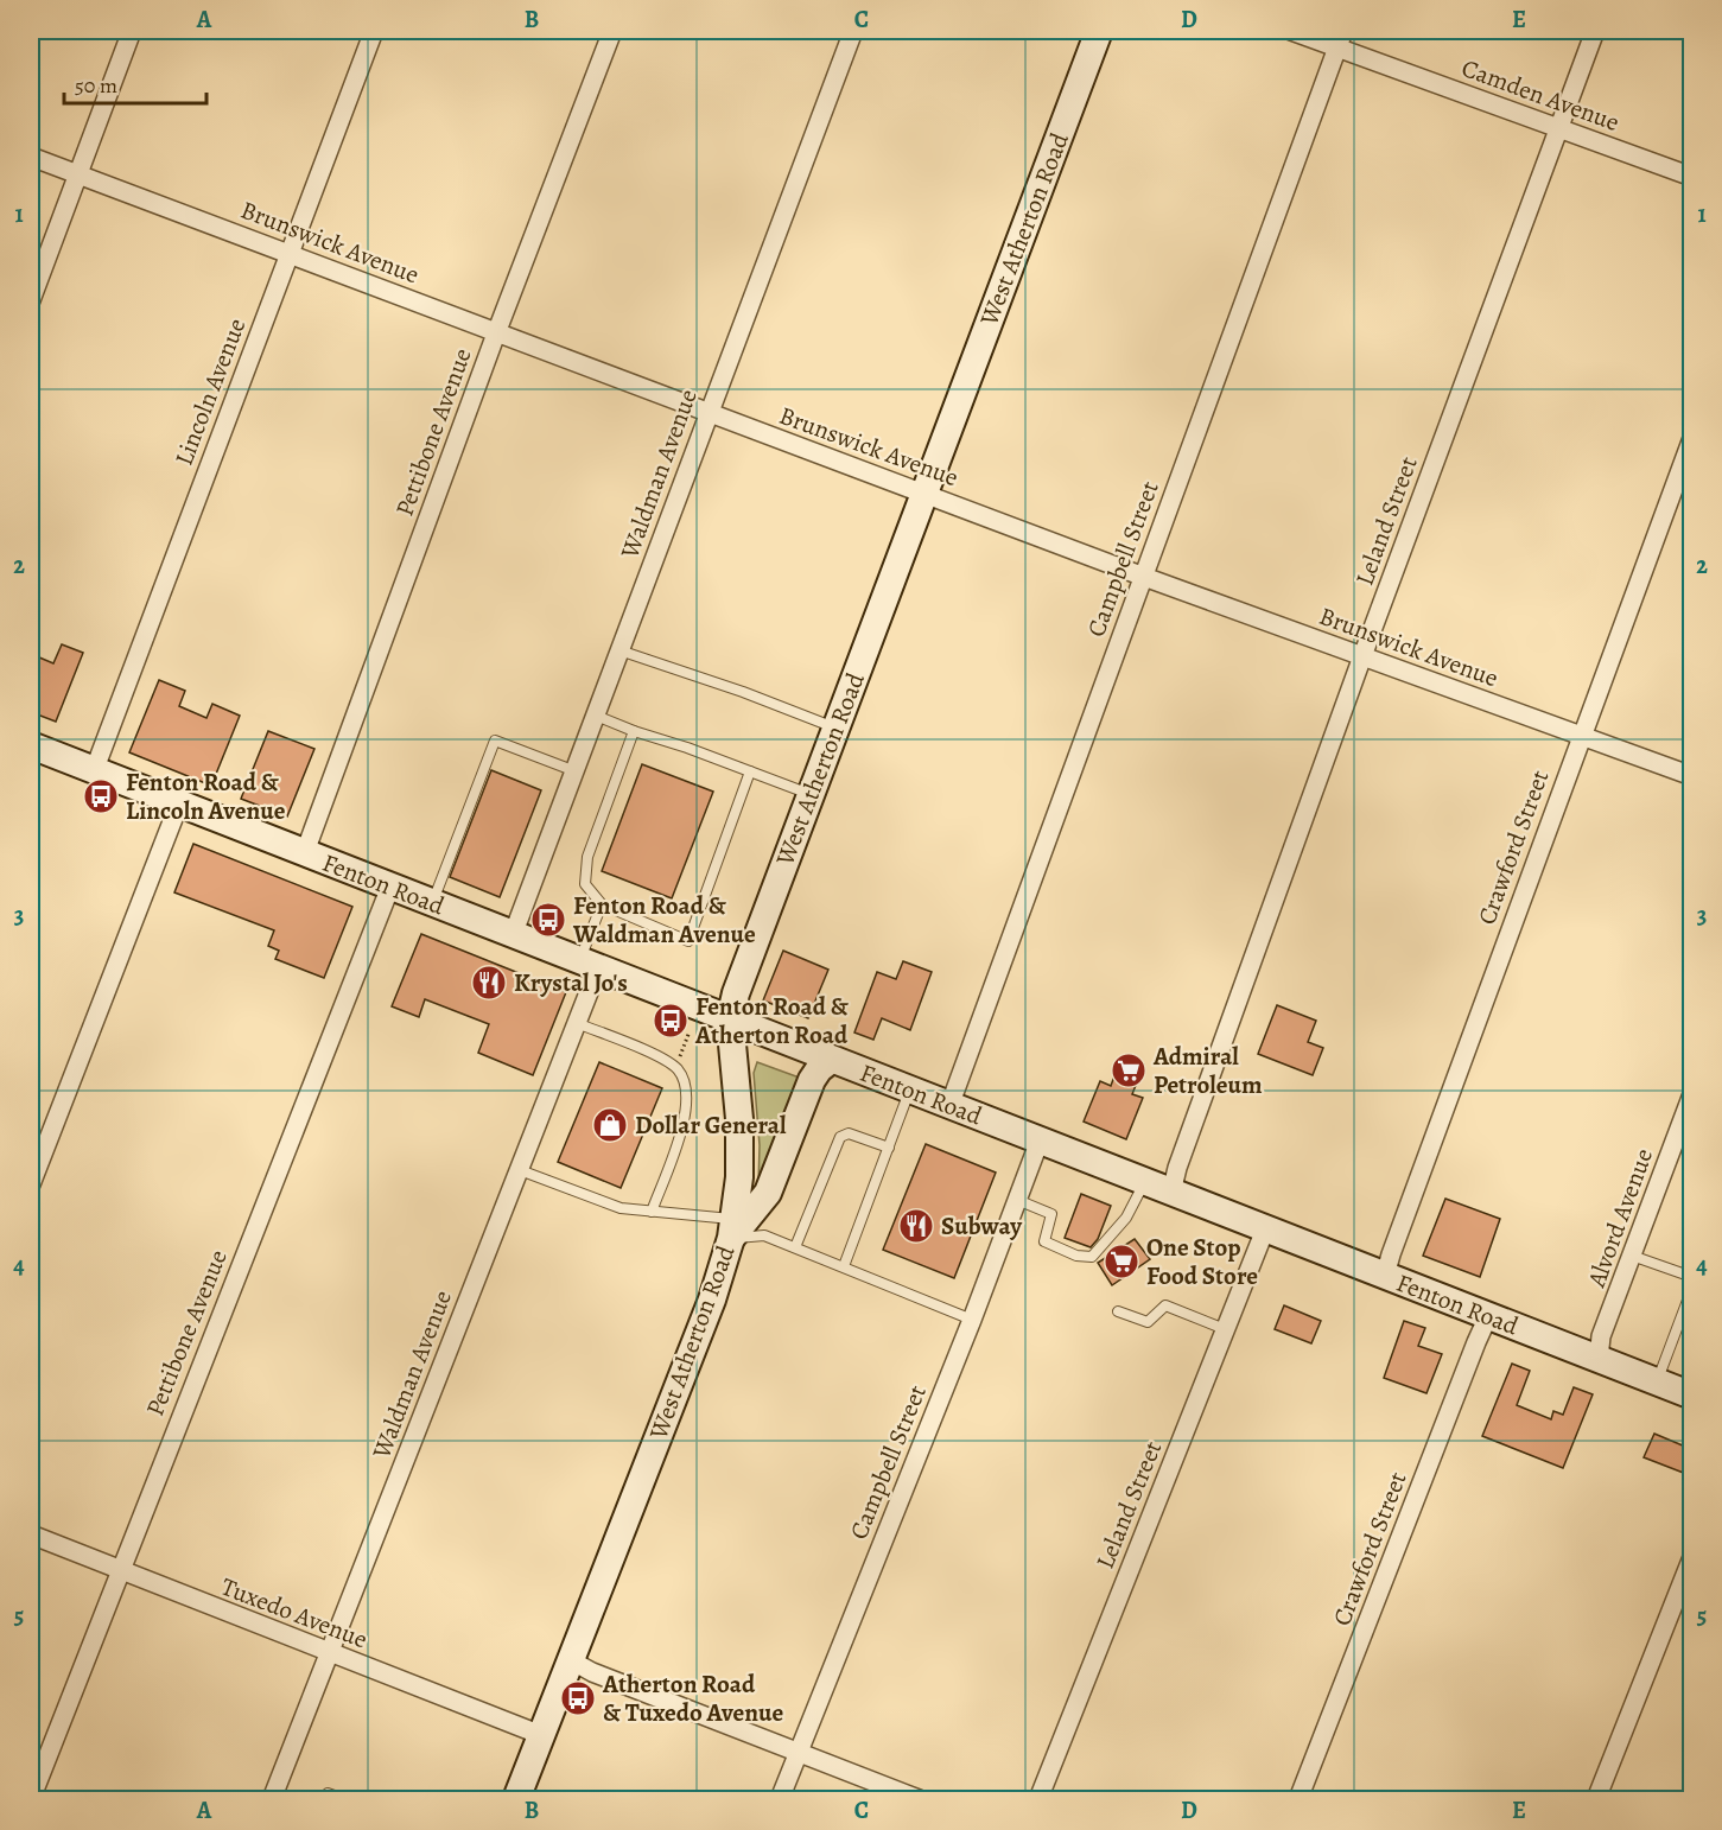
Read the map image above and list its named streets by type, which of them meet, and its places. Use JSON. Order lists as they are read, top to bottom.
{
  "streets": {
    "street": [
      "Camden Avenue",
      "West Atherton Road",
      "Brunswick Avenue",
      "Lincoln Avenue",
      "Pettibone Avenue",
      "Waldman Avenue",
      "Leland Street",
      "Campbell Street",
      "Crawford Street",
      "Fenton Road",
      "Alvord Avenue",
      "Tuxedo Avenue"
    ]
  },
  "crossings": [
    ["Camden Avenue", "Leland Street"],
    ["Camden Avenue", "Campbell Street"],
    ["West Atherton Road", "Brunswick Avenue"],
    ["West Atherton Road", "Fenton Road"],
    ["West Atherton Road", "Tuxedo Avenue"],
    ["Brunswick Avenue", "Lincoln Avenue"],
    ["Brunswick Avenue", "Pettibone Avenue"],
    ["Brunswick Avenue", "Waldman Avenue"],
    ["Brunswick Avenue", "Leland Street"],
    ["Brunswick Avenue", "Campbell Street"],
    ["Brunswick Avenue", "Crawford Street"],
    ["Lincoln Avenue", "Fenton Road"],
    ["Pettibone Avenue", "Fenton Road"],
    ["Pettibone Avenue", "Tuxedo Avenue"],
    ["Waldman Avenue", "Fenton Road"],
    ["Waldman Avenue", "Tuxedo Avenue"],
    ["Leland Street", "Fenton Road"],
    ["Campbell Street", "Fenton Road"],
    ["Crawford Street", "Fenton Road"],
    ["Fenton Road", "Alvord Avenue"]
  ],
  "places": {
    "bus stop": [
      "Fenton Road & Lincoln Avenue",
      "Fenton Road & Waldman Avenue",
      "Fenton Road & Atherton Road",
      "Atherton Road & Tuxedo Avenue"
    ],
    "restaurant": ["Krystal Jo's", "Subway"],
    "supermarket": ["Admiral Petroleum", "One Stop Food Store"],
    "shop": ["Dollar General"]
  },
  "scale_bar": "50 m",
  "grid": {
    "columns": [
      "A",
      "B",
      "C",
      "D",
      "E"
    ],
    "rows": [
      "1",
      "2",
      "3",
      "4",
      "5"
    ]
  }
}
